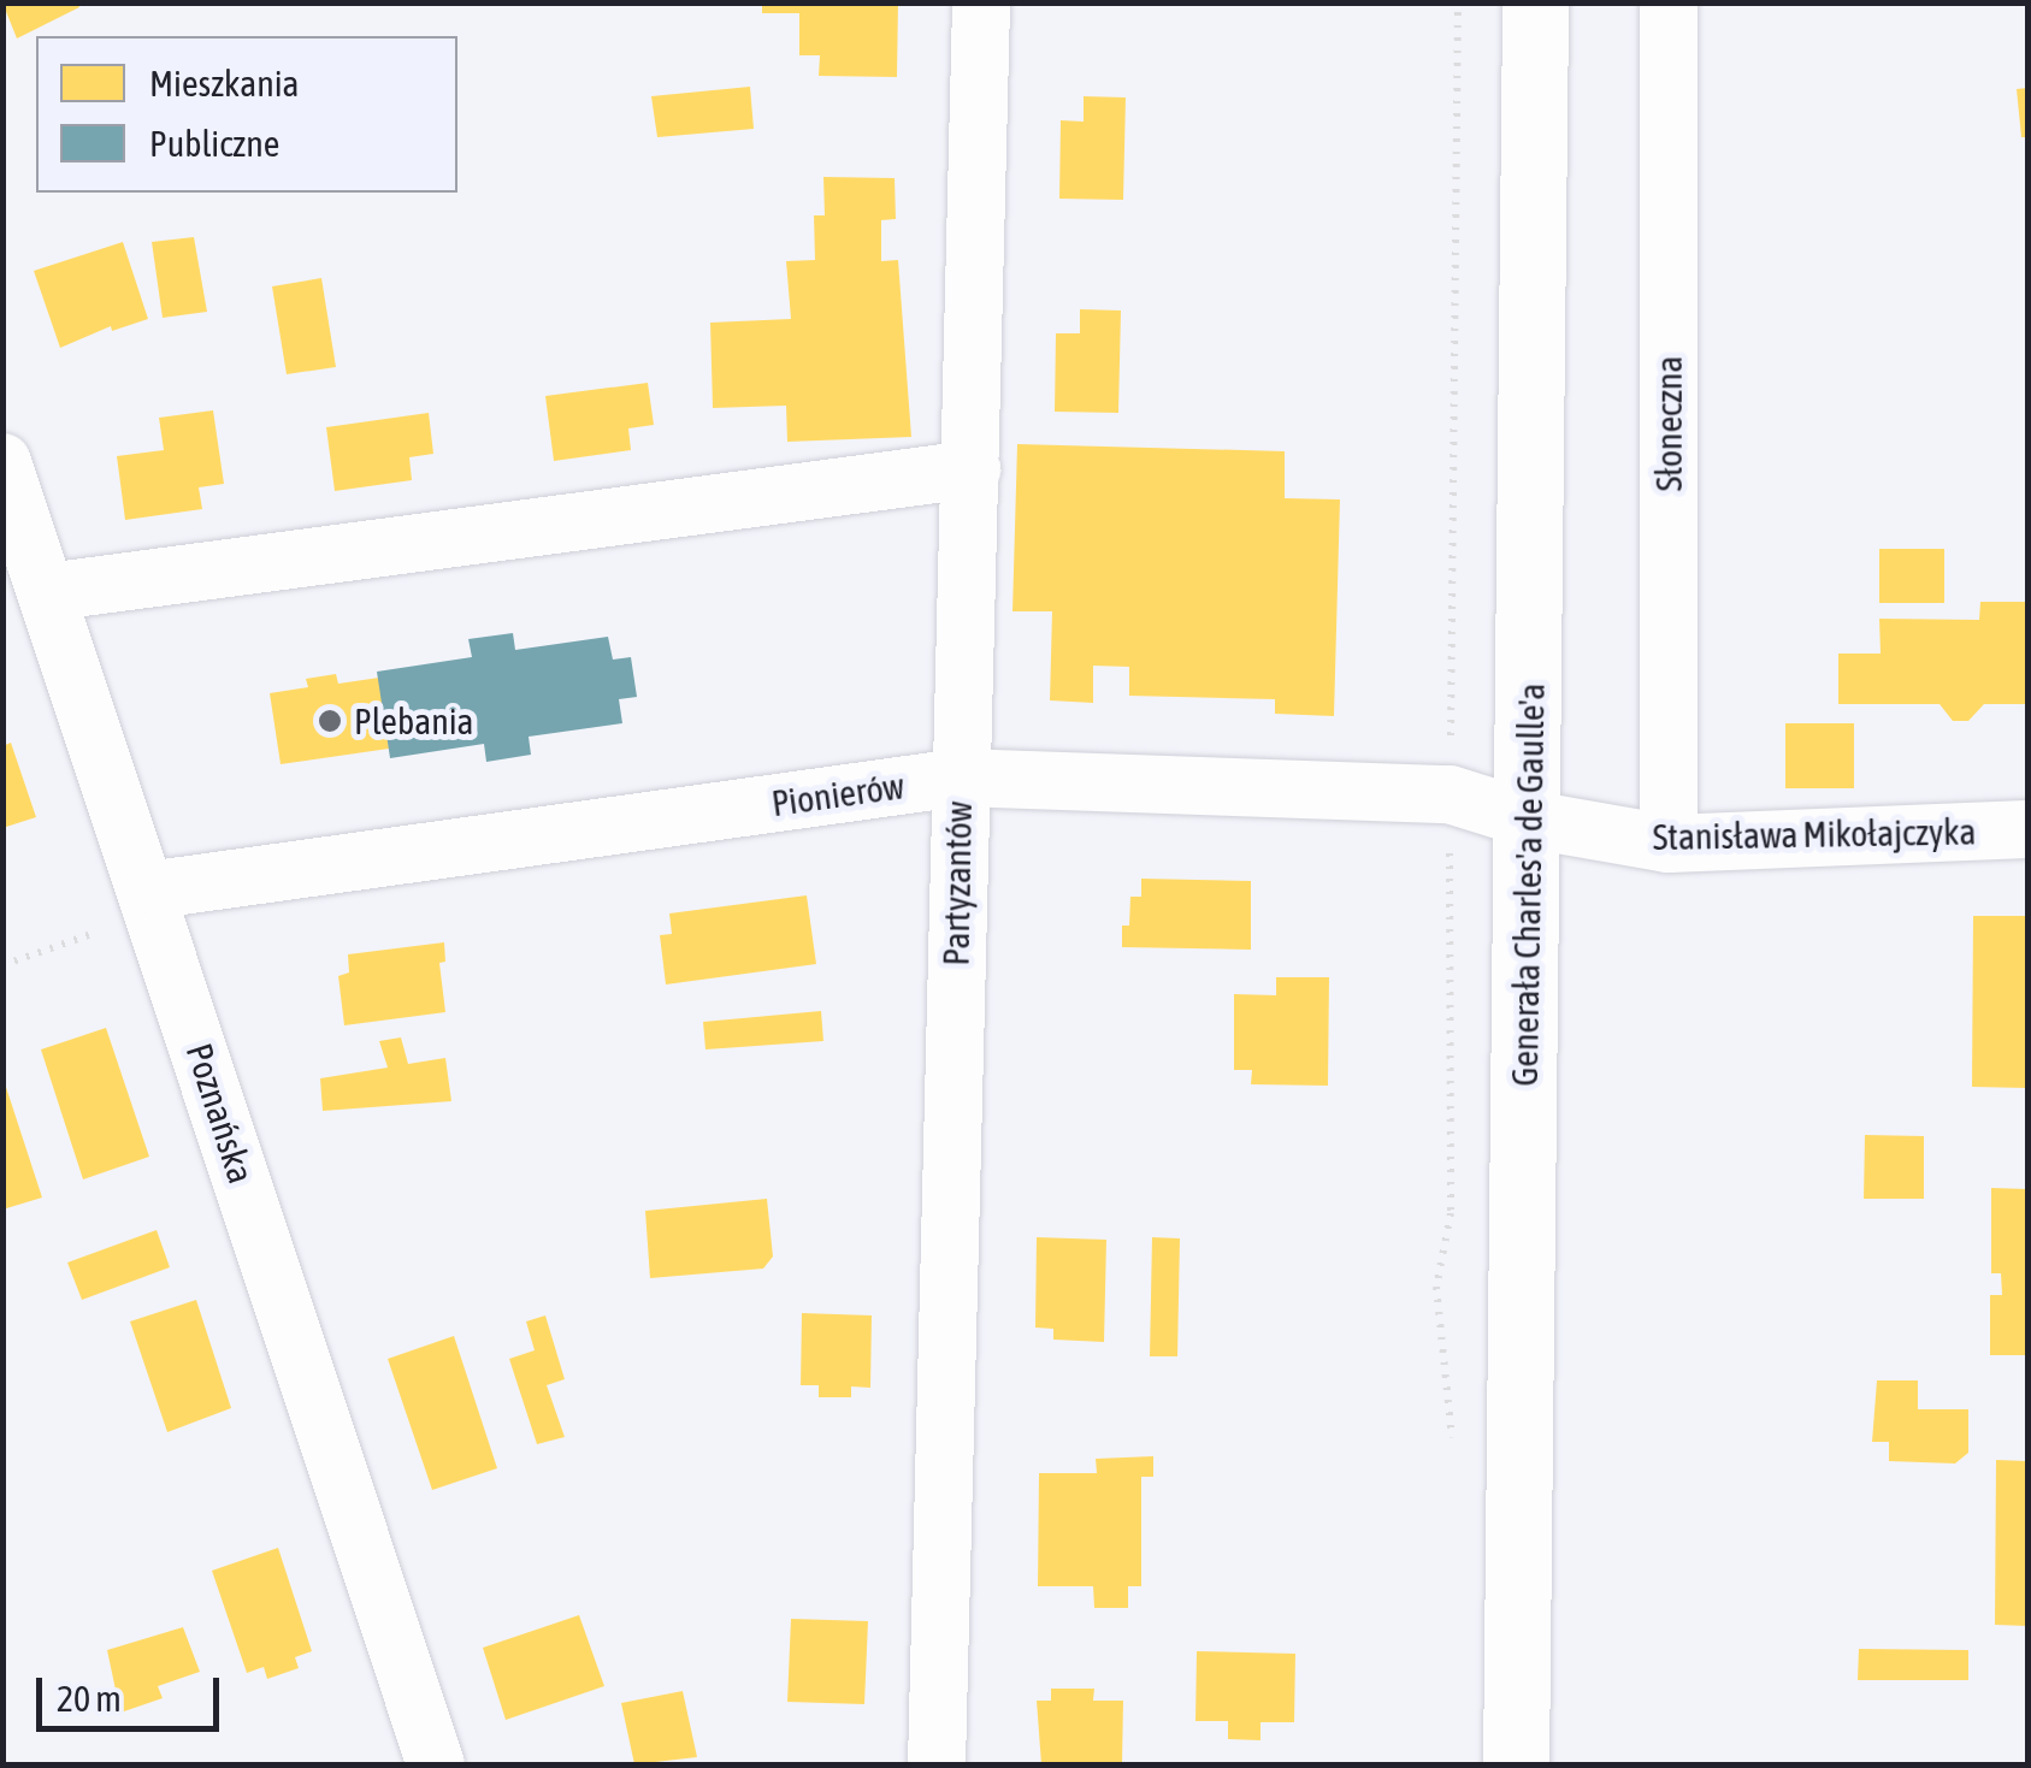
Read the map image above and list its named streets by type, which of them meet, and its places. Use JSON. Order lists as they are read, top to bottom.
{
  "streets": {
    "main road": ["Generała Charles'a de Gaulle'a"],
    "street": [
      "Słoneczna",
      "Pionierów",
      "Stanisława Mikołajczyka",
      "Partyzantów",
      "Poznańska"
    ]
  },
  "crossings": [
    ["Słoneczna", "Stanisława Mikołajczyka"],
    ["Pionierów", "Stanisława Mikołajczyka"],
    ["Pionierów", "Partyzantów"],
    ["Pionierów", "Generała Charles'a de Gaulle'a"],
    ["Pionierów", "Poznańska"],
    ["Stanisława Mikołajczyka", "Generała Charles'a de Gaulle'a"]
  ],
  "places": ["Plebania"],
  "legend": ["Mieszkania", "Publiczne"],
  "scale_bar": "20 m"
}
